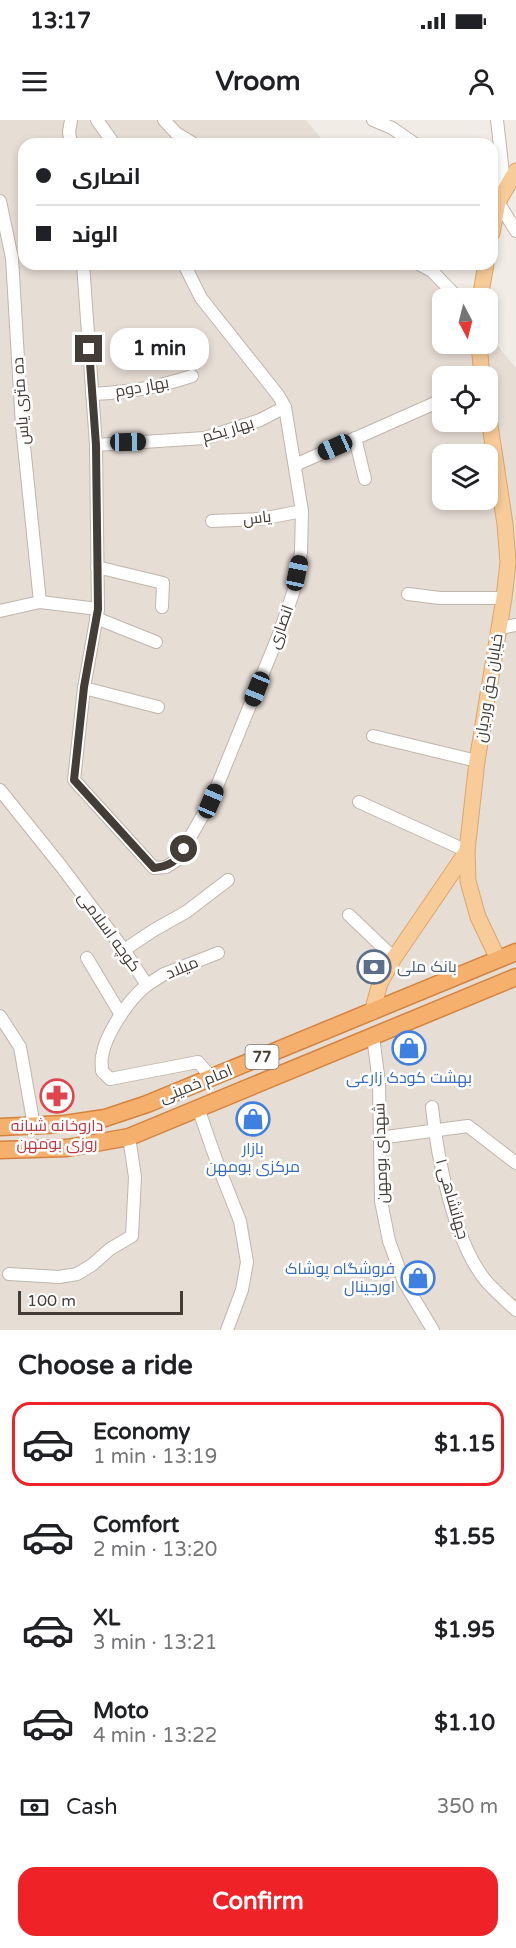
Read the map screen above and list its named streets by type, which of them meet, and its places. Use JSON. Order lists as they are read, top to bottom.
{
  "streets": {
    "highway": ["77", "امام خمینی"],
    "main road": ["خیابان حق وردیان"],
    "street": [
      "بهار دوم",
      "ده متری یاس",
      "بهار یکم",
      "یاس",
      "انصاری",
      "کوچه اسلامی",
      "میلاد",
      "شهدای بومهن",
      "جهانشاهی ۱"
    ]
  },
  "crossings": [
    ["بهار یکم", "انصاری"],
    ["یاس", "انصاری"],
    ["خیابان حق وردیان", "امام خمینی"],
    ["کوچه اسلامی", "میلاد"],
    ["کوچه اسلامی", "امام خمینی"],
    ["امام خمینی", "شهدای بومهن"]
  ],
  "places": {
    "bank": ["بانک ملی"],
    "shop": ["بهشت کودک زارعی", "بازار مرکزی بومهن", "فروشگاه پوشاک اورجینال"],
    "pharmacy": ["داروخانه شبانه روزی بومهن"]
  },
  "scale_bar": "100 m",
  "north": "bottom",
  "page": {
    "status": "13:17",
    "header": "Vroom",
    "banner": ["انصاری", "الوند"],
    "bubble": "1 min",
    "scale": "100 m",
    "heading": "Choose a ride",
    "list": [
      {
        "name": "Economy",
        "note": "1 min · 13:19",
        "value": "$1.15"
      },
      {
        "name": "Comfort",
        "note": "2 min · 13:20",
        "value": "$1.55"
      },
      {
        "name": "XL",
        "note": "3 min · 13:21",
        "value": "$1.95"
      },
      {
        "name": "Moto",
        "note": "4 min · 13:22",
        "value": "$1.10"
      }
    ],
    "pay": ["Cash", "350 m"],
    "buttons": "Confirm"
  }
}
